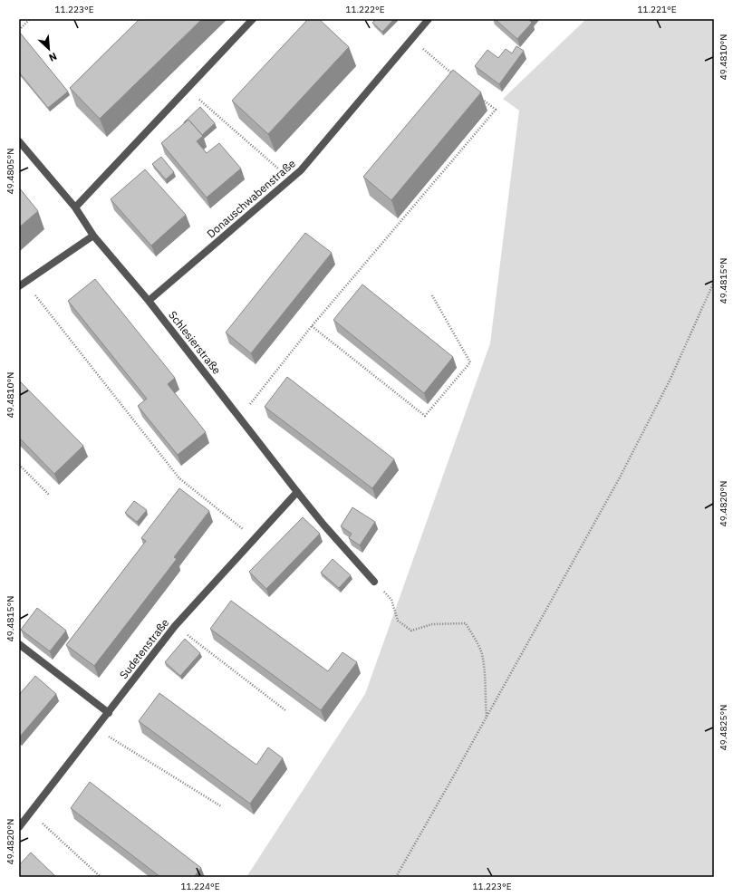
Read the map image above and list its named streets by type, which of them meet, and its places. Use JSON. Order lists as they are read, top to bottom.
{
  "streets": {
    "street": ["Donauschwabenstraße", "Schlesierstraße", "Sudetenstraße"]
  },
  "crossings": [
    ["Donauschwabenstraße", "Schlesierstraße"],
    ["Schlesierstraße", "Sudetenstraße"]
  ],
  "north": "bottom right",
  "coordinates": [
    "11.223°E",
    "11.222°E",
    "11.221°E",
    "49.4810°N",
    "49.4805°N",
    "49.4815°N",
    "49.4820°N",
    "49.4825°N",
    "11.224°E"
  ]
}
